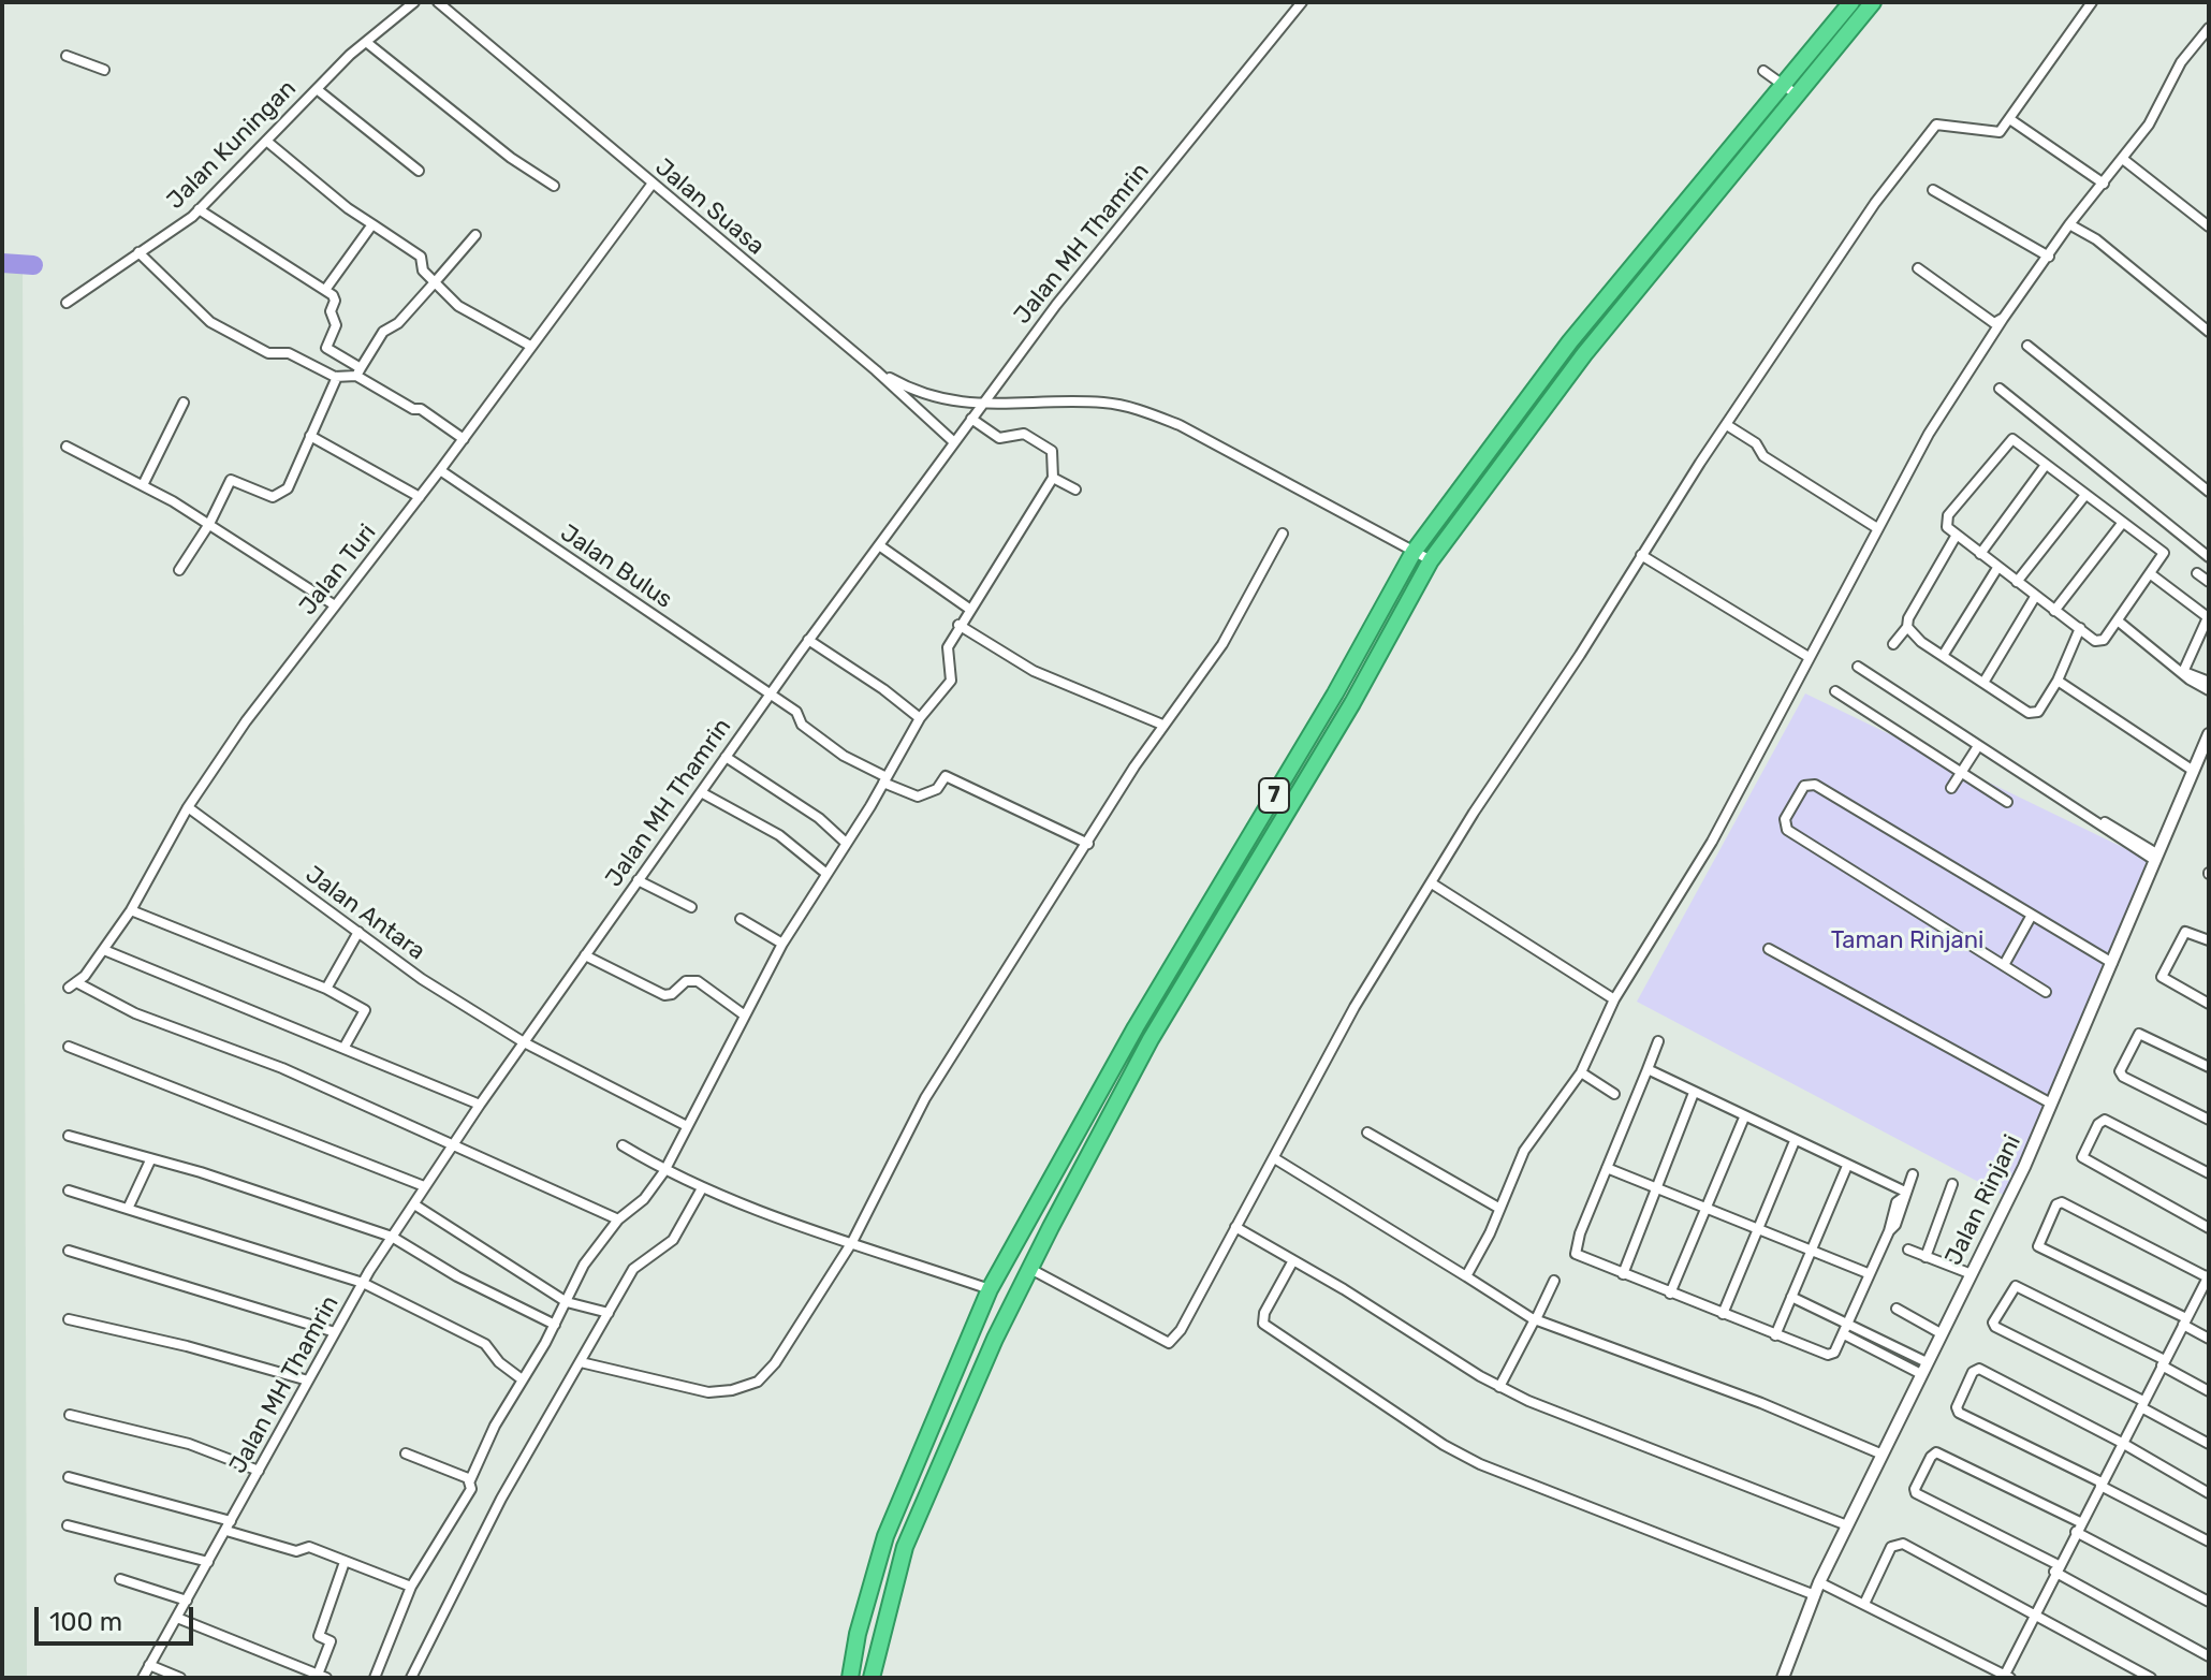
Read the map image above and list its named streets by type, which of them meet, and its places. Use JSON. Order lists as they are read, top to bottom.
{
  "streets": {
    "highway": ["7"],
    "street": [
      "Jalan Kuningan",
      "Jalan Suasa",
      "Jalan MH Thamrin",
      "Jalan Bulus",
      "Jalan Turi",
      "Jalan Antara",
      "Jalan Rinjani"
    ]
  },
  "crossings": [
    ["Jalan Suasa", "Jalan MH Thamrin"],
    ["Jalan Suasa", "Jalan Turi"],
    ["Jalan MH Thamrin", "Jalan Bulus"],
    ["Jalan MH Thamrin", "Jalan Turi"],
    ["Jalan MH Thamrin", "Jalan Antara"],
    ["Jalan Bulus", "Jalan Turi"],
    ["Jalan Turi", "Jalan Antara"]
  ],
  "parks": ["Taman Rinjani"],
  "scale_bar": "100 m"
}
